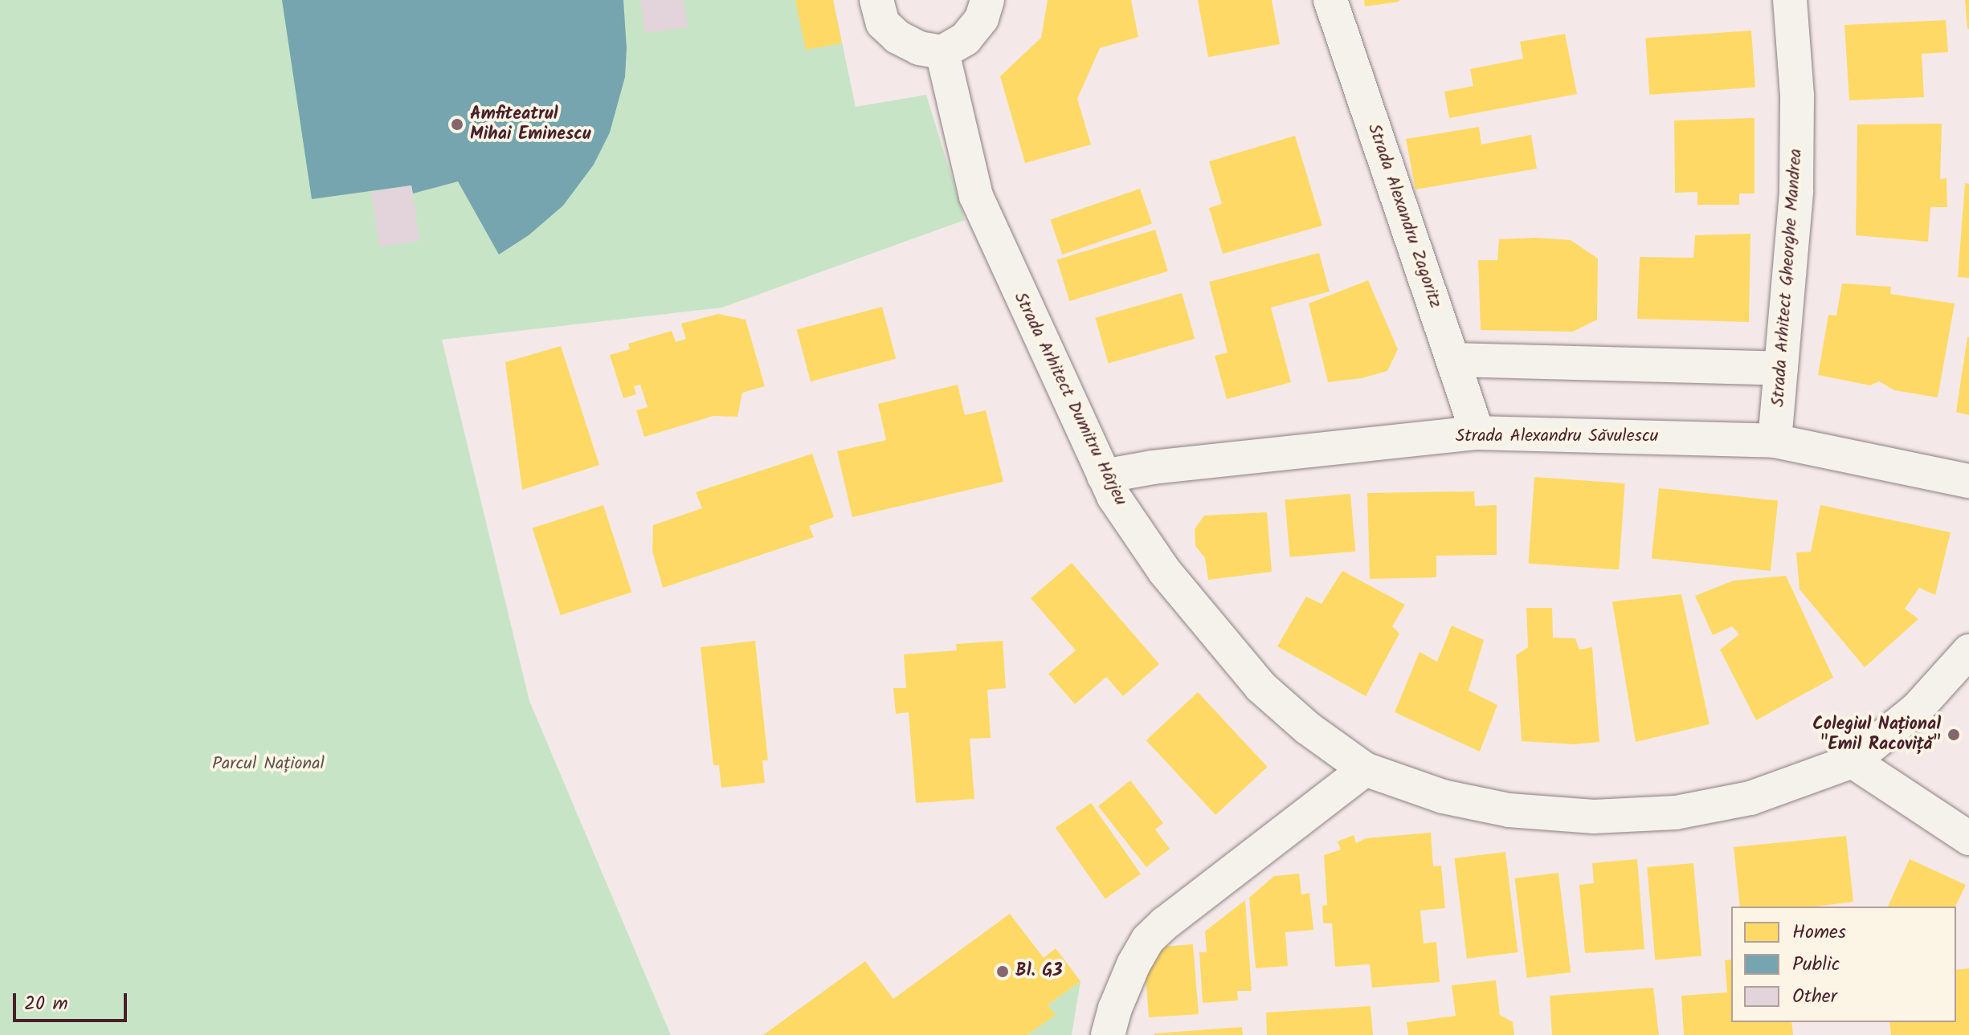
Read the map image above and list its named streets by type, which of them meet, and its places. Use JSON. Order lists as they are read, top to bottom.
{
  "streets": {
    "street": [
      "Strada Alexandru Zagoritz",
      "Strada Arhitect Gheorghe Mandrea",
      "Strada Arhitect Dumitru Hârjeu",
      "Strada Alexandru Săvulescu"
    ]
  },
  "crossings": [
    ["Strada Alexandru Zagoritz", "Strada Alexandru Săvulescu"],
    ["Strada Arhitect Gheorghe Mandrea", "Strada Alexandru Săvulescu"],
    ["Strada Arhitect Dumitru Hârjeu", "Strada Alexandru Săvulescu"]
  ],
  "parks": ["Parcul Național"],
  "places": ["Amfiteatrul Mihai Eminescu", "Colegiul Național \"Emil Racoviță\"", "Bl. G3"],
  "legend": ["Homes", "Public", "Other"],
  "scale_bar": "20 m"
}
